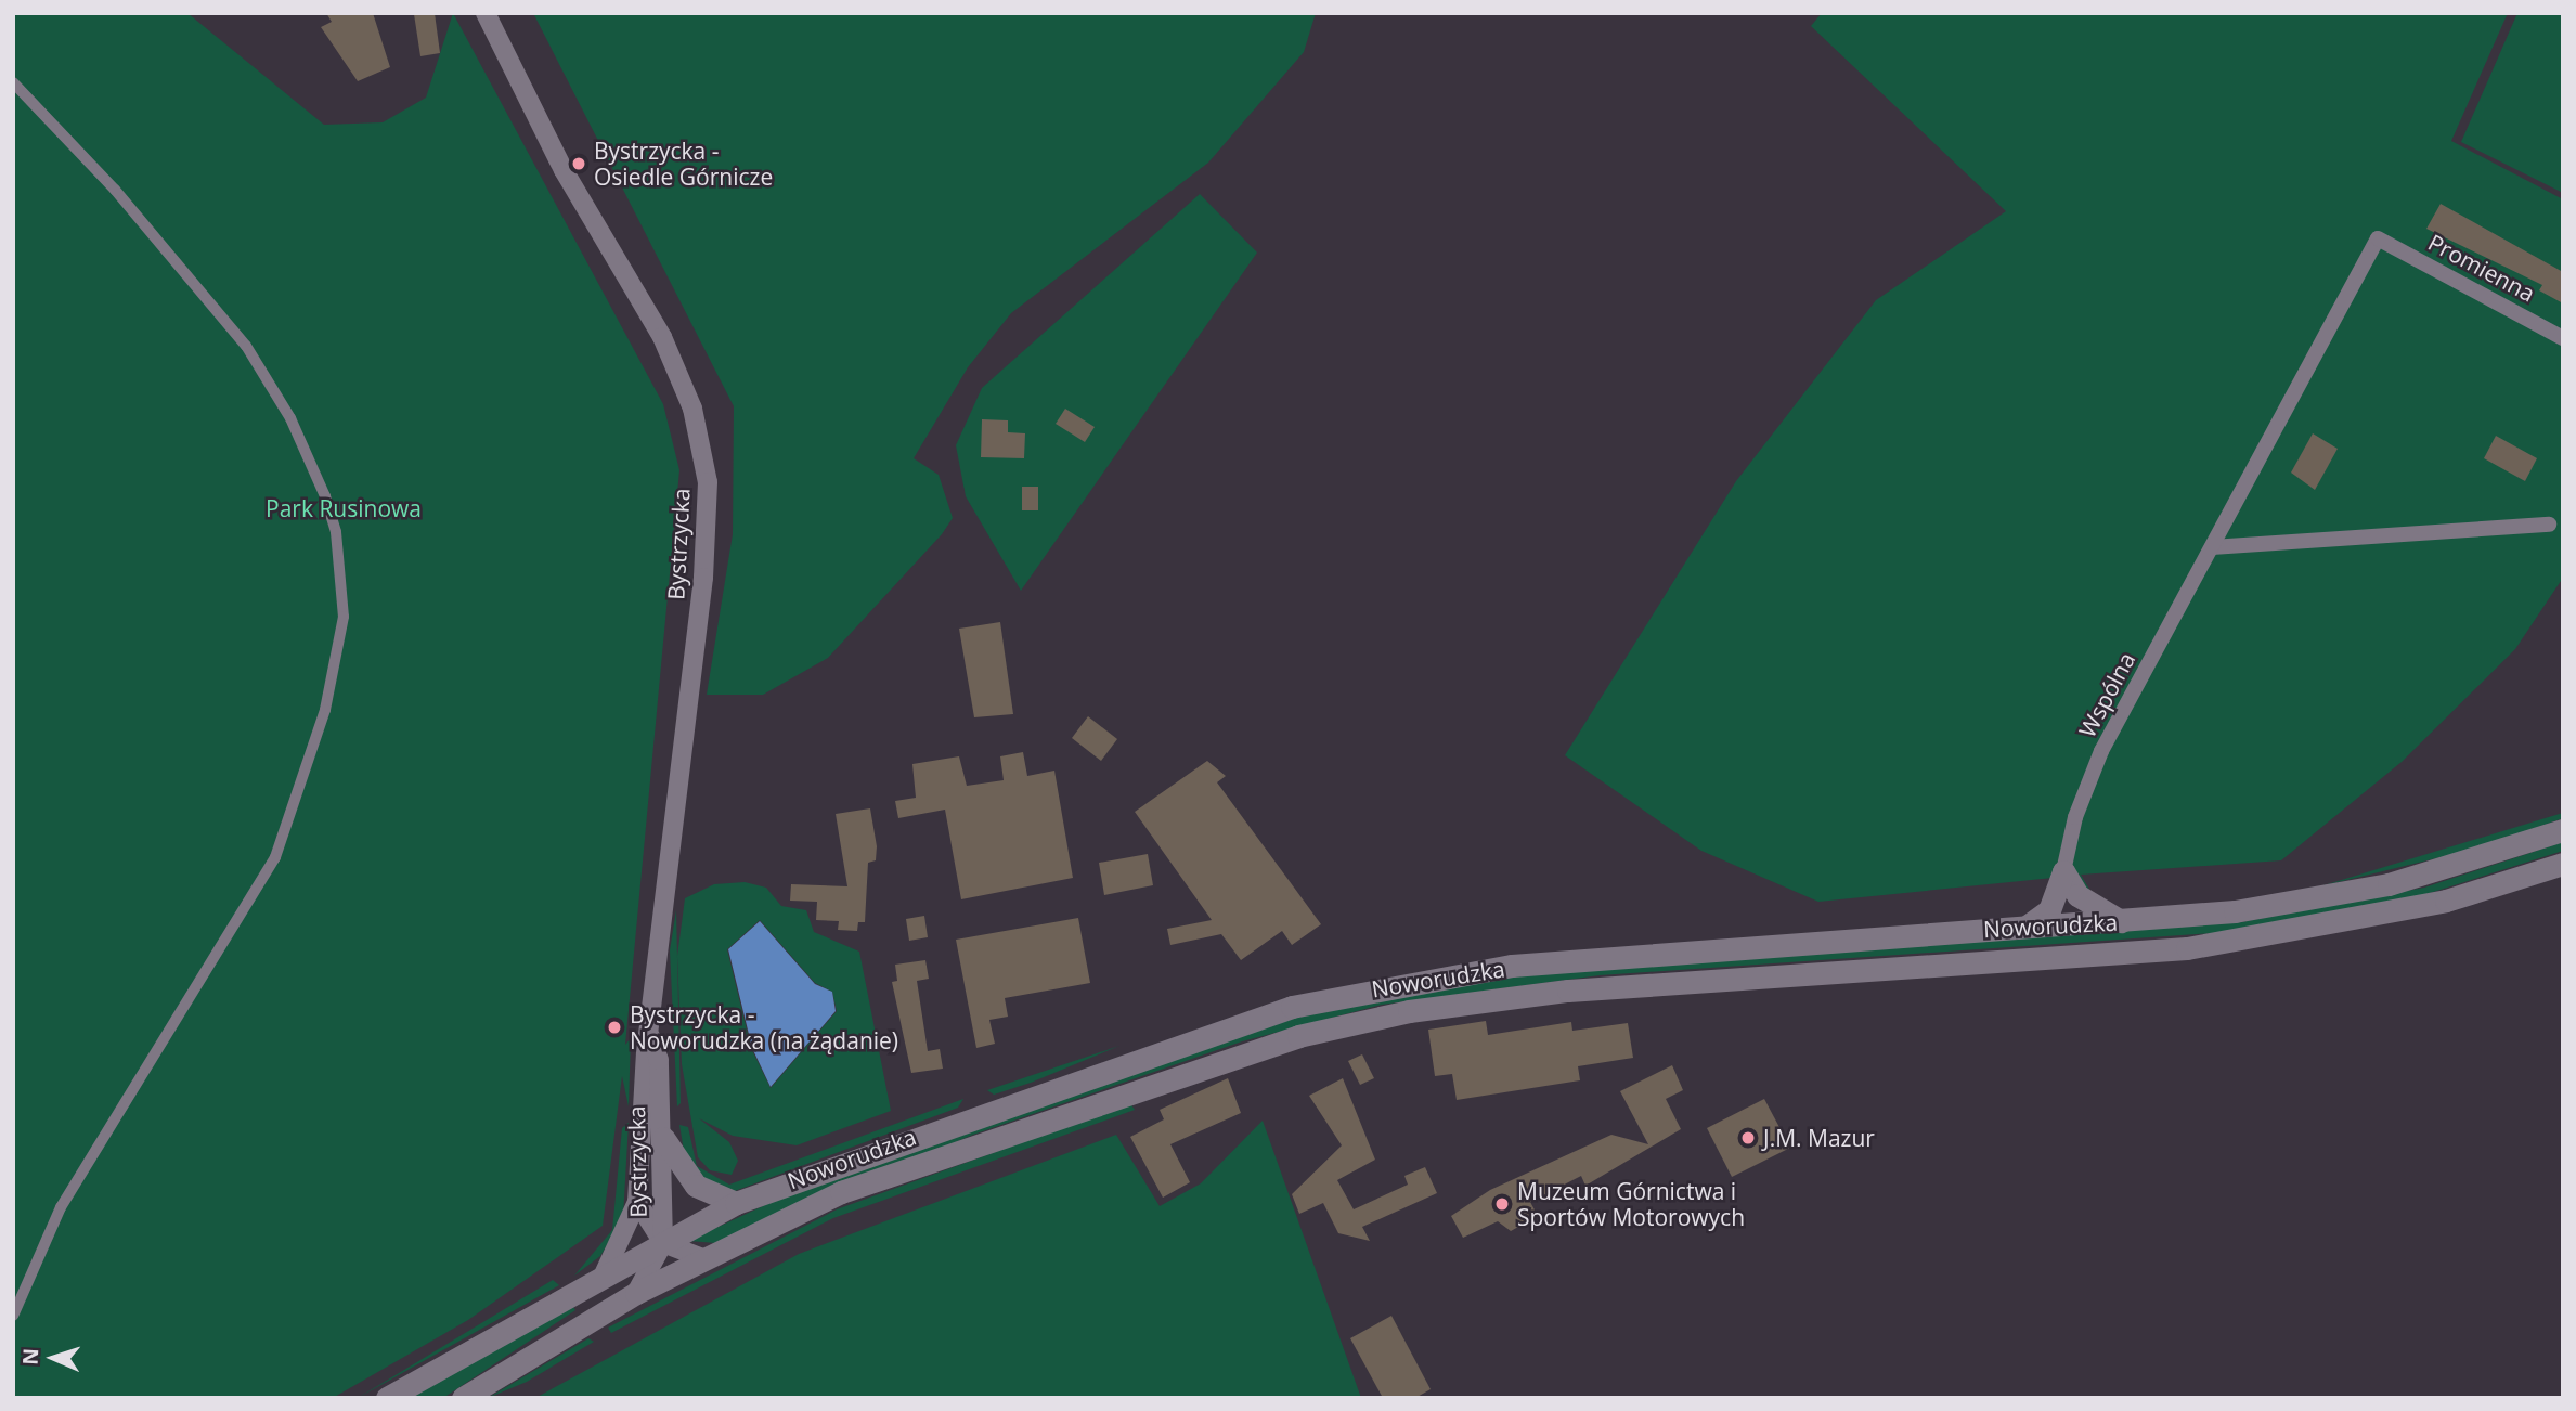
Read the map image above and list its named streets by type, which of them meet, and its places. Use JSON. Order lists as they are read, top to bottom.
{
  "streets": {
    "main road": ["Noworudzka"],
    "street": ["Promienna", "Bystrzycka", "Wspólna"]
  },
  "crossings": [
    ["Promienna", "Wspólna"],
    ["Bystrzycka", "Noworudzka"]
  ],
  "parks": ["Park Rusinowa"],
  "places": [
    "Bystrzycka - Osiedle Górnicze",
    "Bystrzycka - Noworudzka (na żądanie)",
    "J.M. Mazur",
    "Muzeum Górnictwa i Sportów Motorowych"
  ],
  "north": "left"
}
